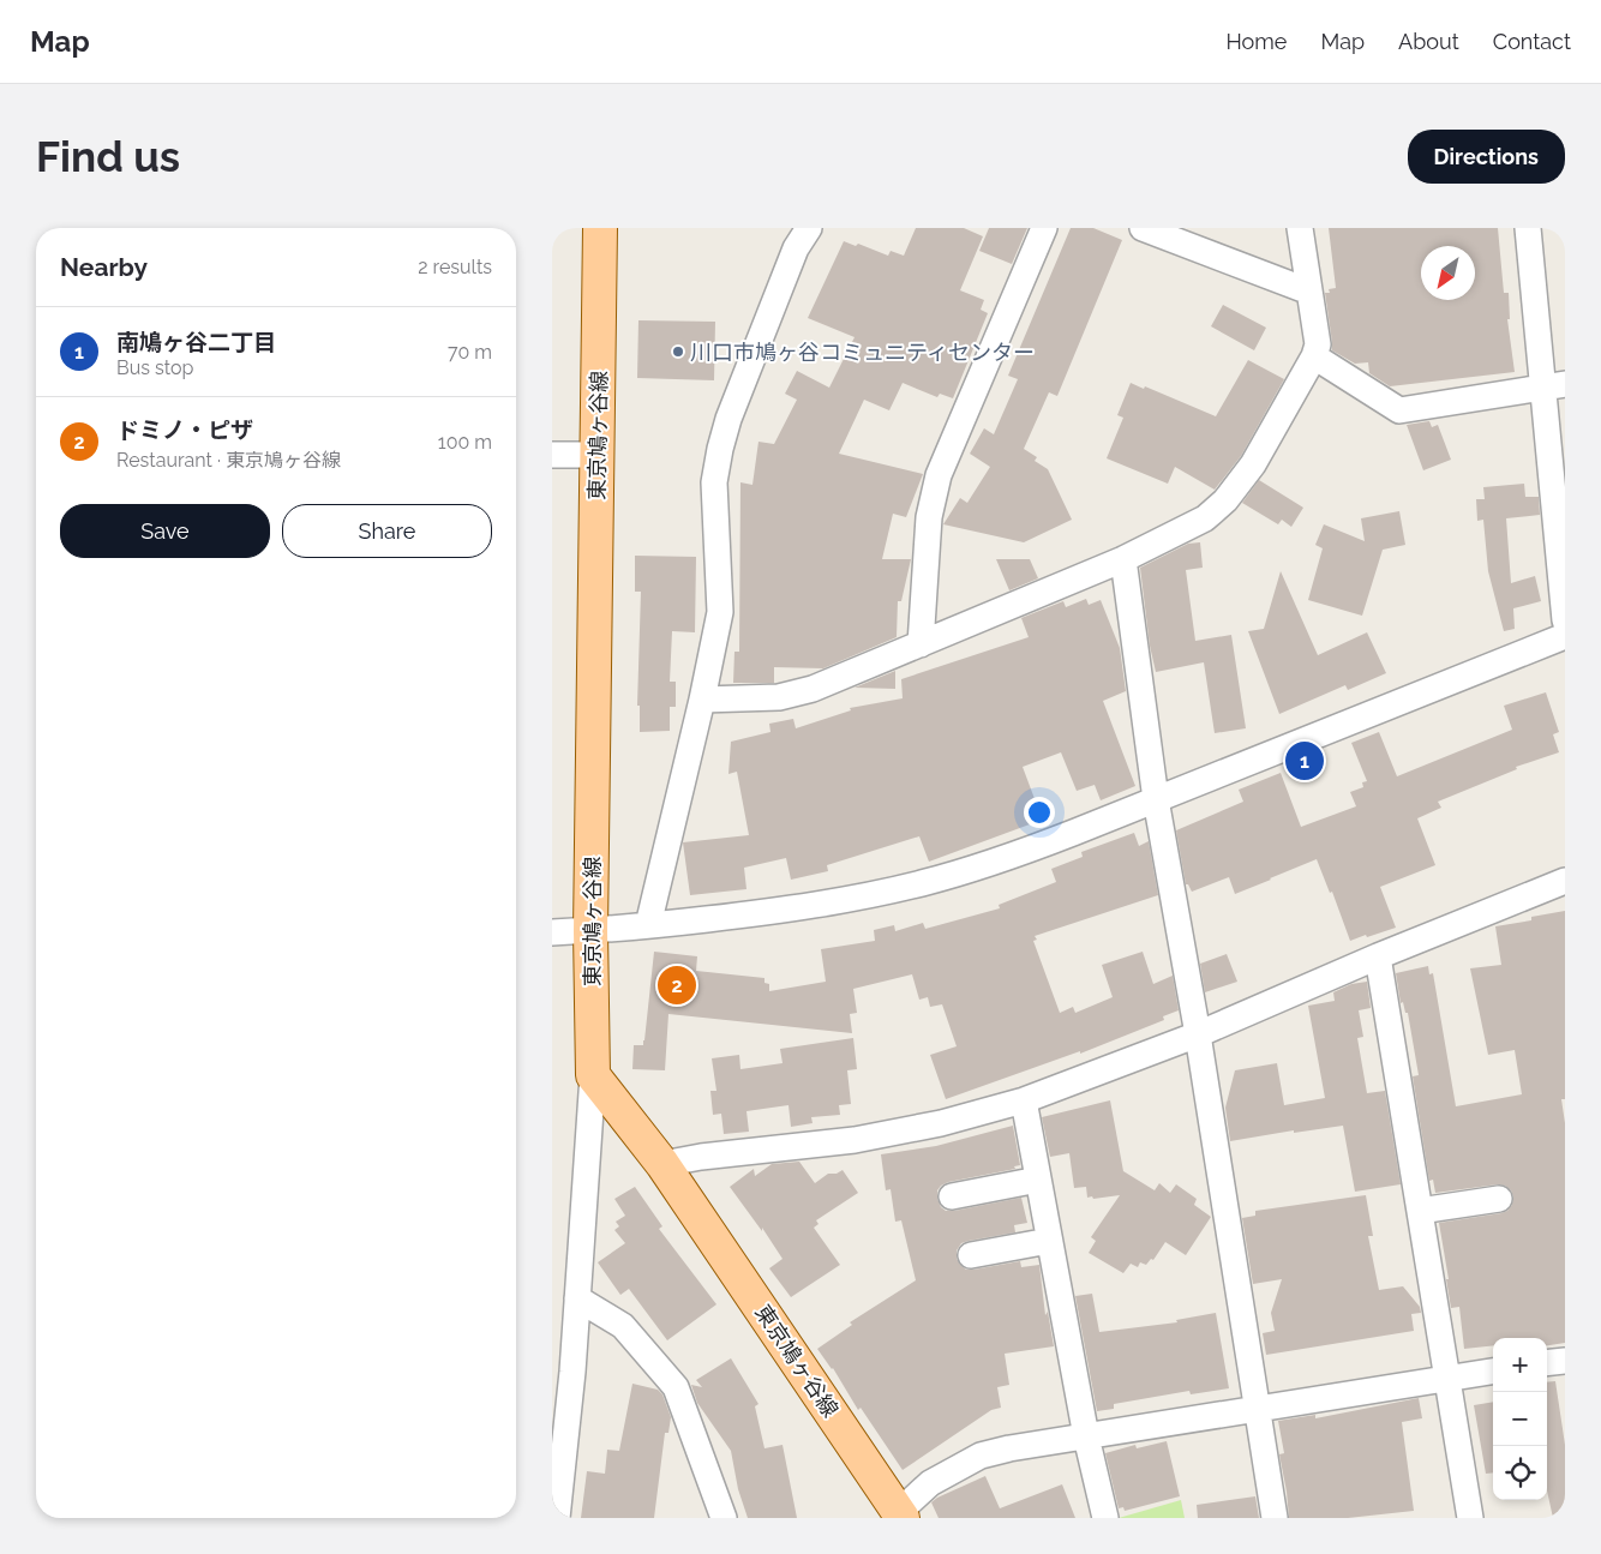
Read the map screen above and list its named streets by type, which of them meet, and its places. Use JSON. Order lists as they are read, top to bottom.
{
  "streets": {
    "main road": ["東京鳩ヶ谷線"]
  },
  "places": ["川口市鳩ヶ谷コミュニティセンター"],
  "north": "bottom left",
  "page": {
    "header": "Map",
    "nav": [
      "Home",
      "Map",
      "About",
      "Contact"
    ],
    "buttons": [
      "Directions",
      ["Save", "Share"]
    ],
    "title": "Find us",
    "heading": ["Nearby", "2 results"],
    "list": [
      {
        "mark": "1",
        "name": "南鳩ヶ谷二丁目",
        "note": "Bus stop",
        "value": "70 m"
      },
      {
        "mark": "2",
        "name": "ドミノ・ピザ",
        "note": "Restaurant · 東京鳩ヶ谷線",
        "value": "100 m"
      }
    ],
    "pins": ["1", "2"],
    "map_buttons": ["+", "−"]
  }
}
